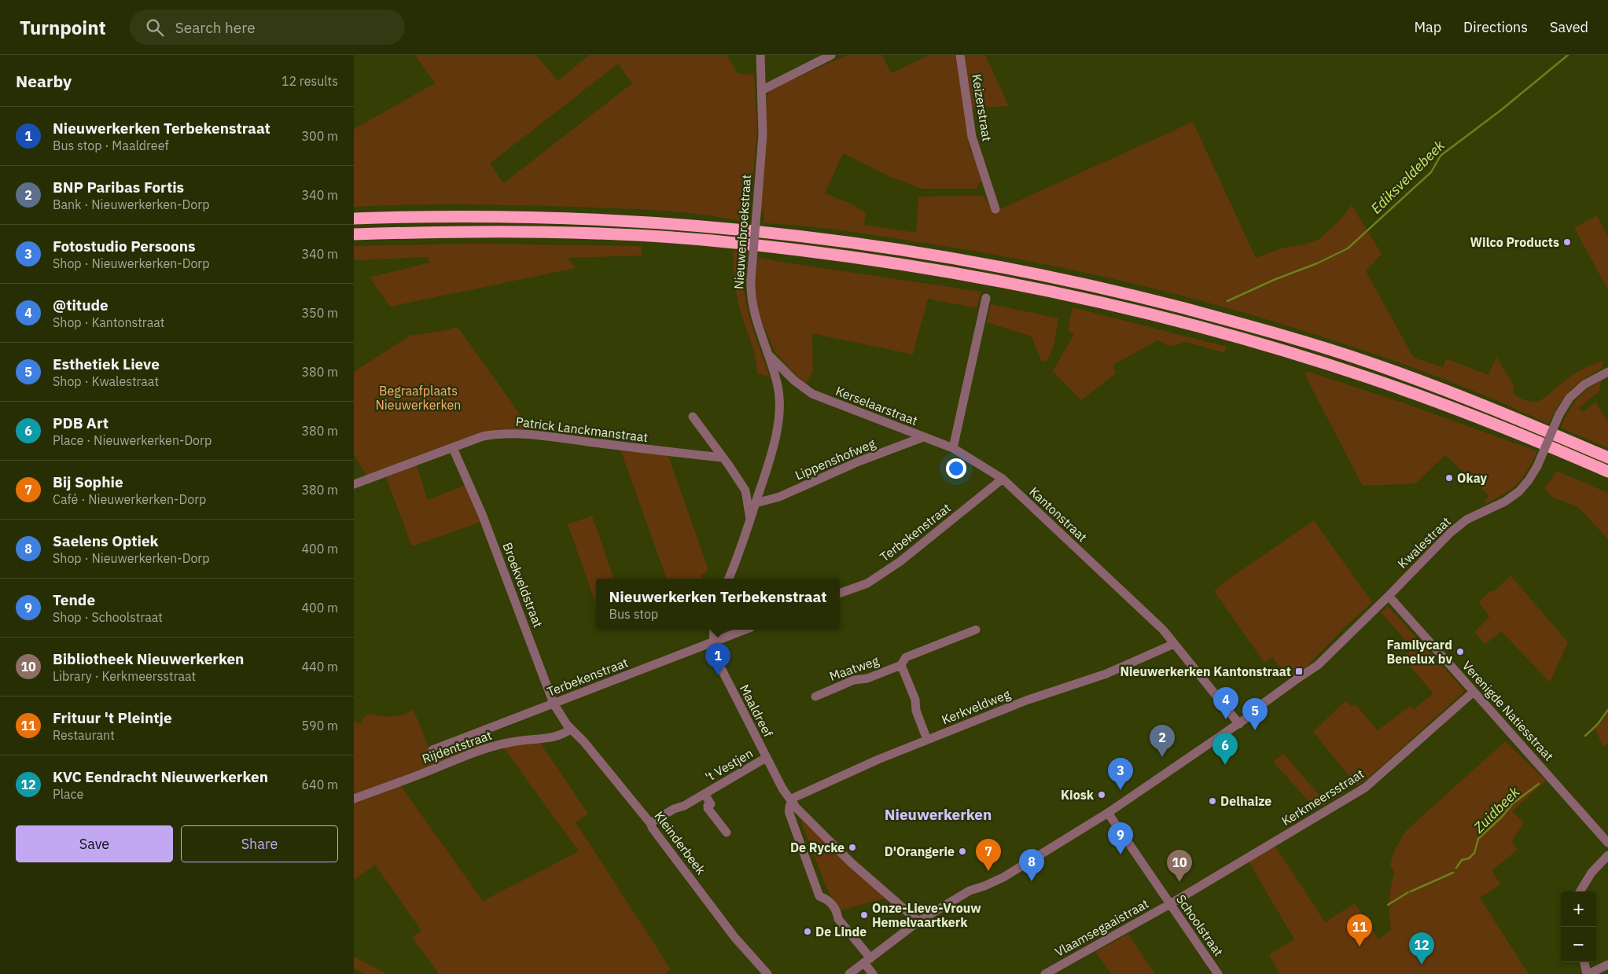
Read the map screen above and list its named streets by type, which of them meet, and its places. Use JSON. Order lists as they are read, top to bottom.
{
  "streets": {
    "street": [
      "Keizerstraat",
      "Nieuwenbroekstraat",
      "Kerselaarstraat",
      "Patrick Lanckmanstraat",
      "Lippenshofweg",
      "Kantonstraat",
      "Terbekenstraat",
      "Kwalestraat",
      "Broekveldstraat",
      "Maatweg",
      "Kerkveldweg",
      "Maaldreef",
      "Verenigde Natiesstraat",
      "Rijdentstraat",
      "'t Vestjen",
      "Kerkmeersstraat",
      "Kleinderbeek",
      "Schoolstraat",
      "Vlaamsegaaistraat"
    ]
  },
  "crossings": [
    ["Nieuwenbroekstraat", "Kerselaarstraat"],
    ["Nieuwenbroekstraat", "Lippenshofweg"],
    ["Kerselaarstraat", "Lippenshofweg"],
    ["Kerselaarstraat", "Kantonstraat"],
    ["Patrick Lanckmanstraat", "Broekveldstraat"],
    ["Kantonstraat", "Terbekenstraat"],
    ["Kantonstraat", "Kwalestraat"],
    ["Kantonstraat", "Kerkveldweg"],
    ["Terbekenstraat", "Broekveldstraat"],
    ["Terbekenstraat", "Maaldreef"],
    ["Kwalestraat", "Maaldreef"],
    ["Kwalestraat", "Verenigde Natiesstraat"],
    ["Kwalestraat", "Schoolstraat"],
    ["Broekveldstraat", "Rijdentstraat"],
    ["Broekveldstraat", "Kleinderbeek"],
    ["Kerkveldweg", "Maaldreef"],
    ["Maaldreef", "'t Vestjen"],
    ["Verenigde Natiesstraat", "Kerkmeersstraat"],
    ["Rijdentstraat", "Kleinderbeek"],
    ["'t Vestjen", "Kleinderbeek"],
    ["Kerkmeersstraat", "Schoolstraat"],
    ["Kerkmeersstraat", "Vlaamsegaaistraat"],
    ["Schoolstraat", "Vlaamsegaaistraat"]
  ],
  "districts": ["Nieuwerkerken"],
  "water": ["Ediksveldebeek", "Zuidbeek"],
  "parks": ["Begraafplaats Nieuwerkerken"],
  "places": {
    "other": [
      "Wilco Products",
      "Okay",
      "Familycard Benelux bv",
      "Kiosk",
      "Delhaize",
      "De Rycke",
      "D'Orangerie",
      "Onze-Lieve-Vrouw Hemelvaartkerk",
      "De Linde"
    ],
    "transit": ["Nieuwerkerken Kantonstraat"]
  },
  "page": {
    "header": "Turnpoint",
    "search": "Search here",
    "nav": ["Map", "Directions", "Saved"],
    "heading": ["Nearby", "12 results"],
    "list": [
      {
        "mark": "1",
        "name": "Nieuwerkerken Terbekenstraat",
        "note": "Bus stop · Maaldreef",
        "value": "300 m"
      },
      {
        "mark": "2",
        "name": "BNP Paribas Fortis",
        "note": "Bank · Nieuwerkerken-Dorp",
        "value": "340 m"
      },
      {
        "mark": "3",
        "name": "Fotostudio Persoons",
        "note": "Shop · Nieuwerkerken-Dorp",
        "value": "340 m"
      },
      {
        "mark": "4",
        "name": "@titude",
        "note": "Shop · Kantonstraat",
        "value": "350 m"
      },
      {
        "mark": "5",
        "name": "Esthetiek Lieve",
        "note": "Shop · Kwalestraat",
        "value": "380 m"
      },
      {
        "mark": "6",
        "name": "PDB Art",
        "note": "Place · Nieuwerkerken-Dorp",
        "value": "380 m"
      },
      {
        "mark": "7",
        "name": "Bij Sophie",
        "note": "Café · Nieuwerkerken-Dorp",
        "value": "380 m"
      },
      {
        "mark": "8",
        "name": "Saelens Optiek",
        "note": "Shop · Nieuwerkerken-Dorp",
        "value": "400 m"
      },
      {
        "mark": "9",
        "name": "Tende",
        "note": "Shop · Schoolstraat",
        "value": "400 m"
      },
      {
        "mark": "10",
        "name": "Bibliotheek Nieuwerkerken",
        "note": "Library · Kerkmeersstraat",
        "value": "440 m"
      },
      {
        "mark": "11",
        "name": "Frituur 't Pleintje",
        "note": "Restaurant",
        "value": "590 m"
      },
      {
        "mark": "12",
        "name": "KVC Eendracht Nieuwerkerken",
        "note": "Place",
        "value": "640 m"
      }
    ],
    "popup": ["Nieuwerkerken Terbekenstraat", "Bus stop"],
    "pins": [
      "1",
      "4",
      "5",
      "2",
      "6",
      "3",
      "9",
      "7",
      "8",
      "10",
      "11",
      "12"
    ],
    "buttons": ["Save", "Share"],
    "map_buttons": ["+", "−"]
  }
}
